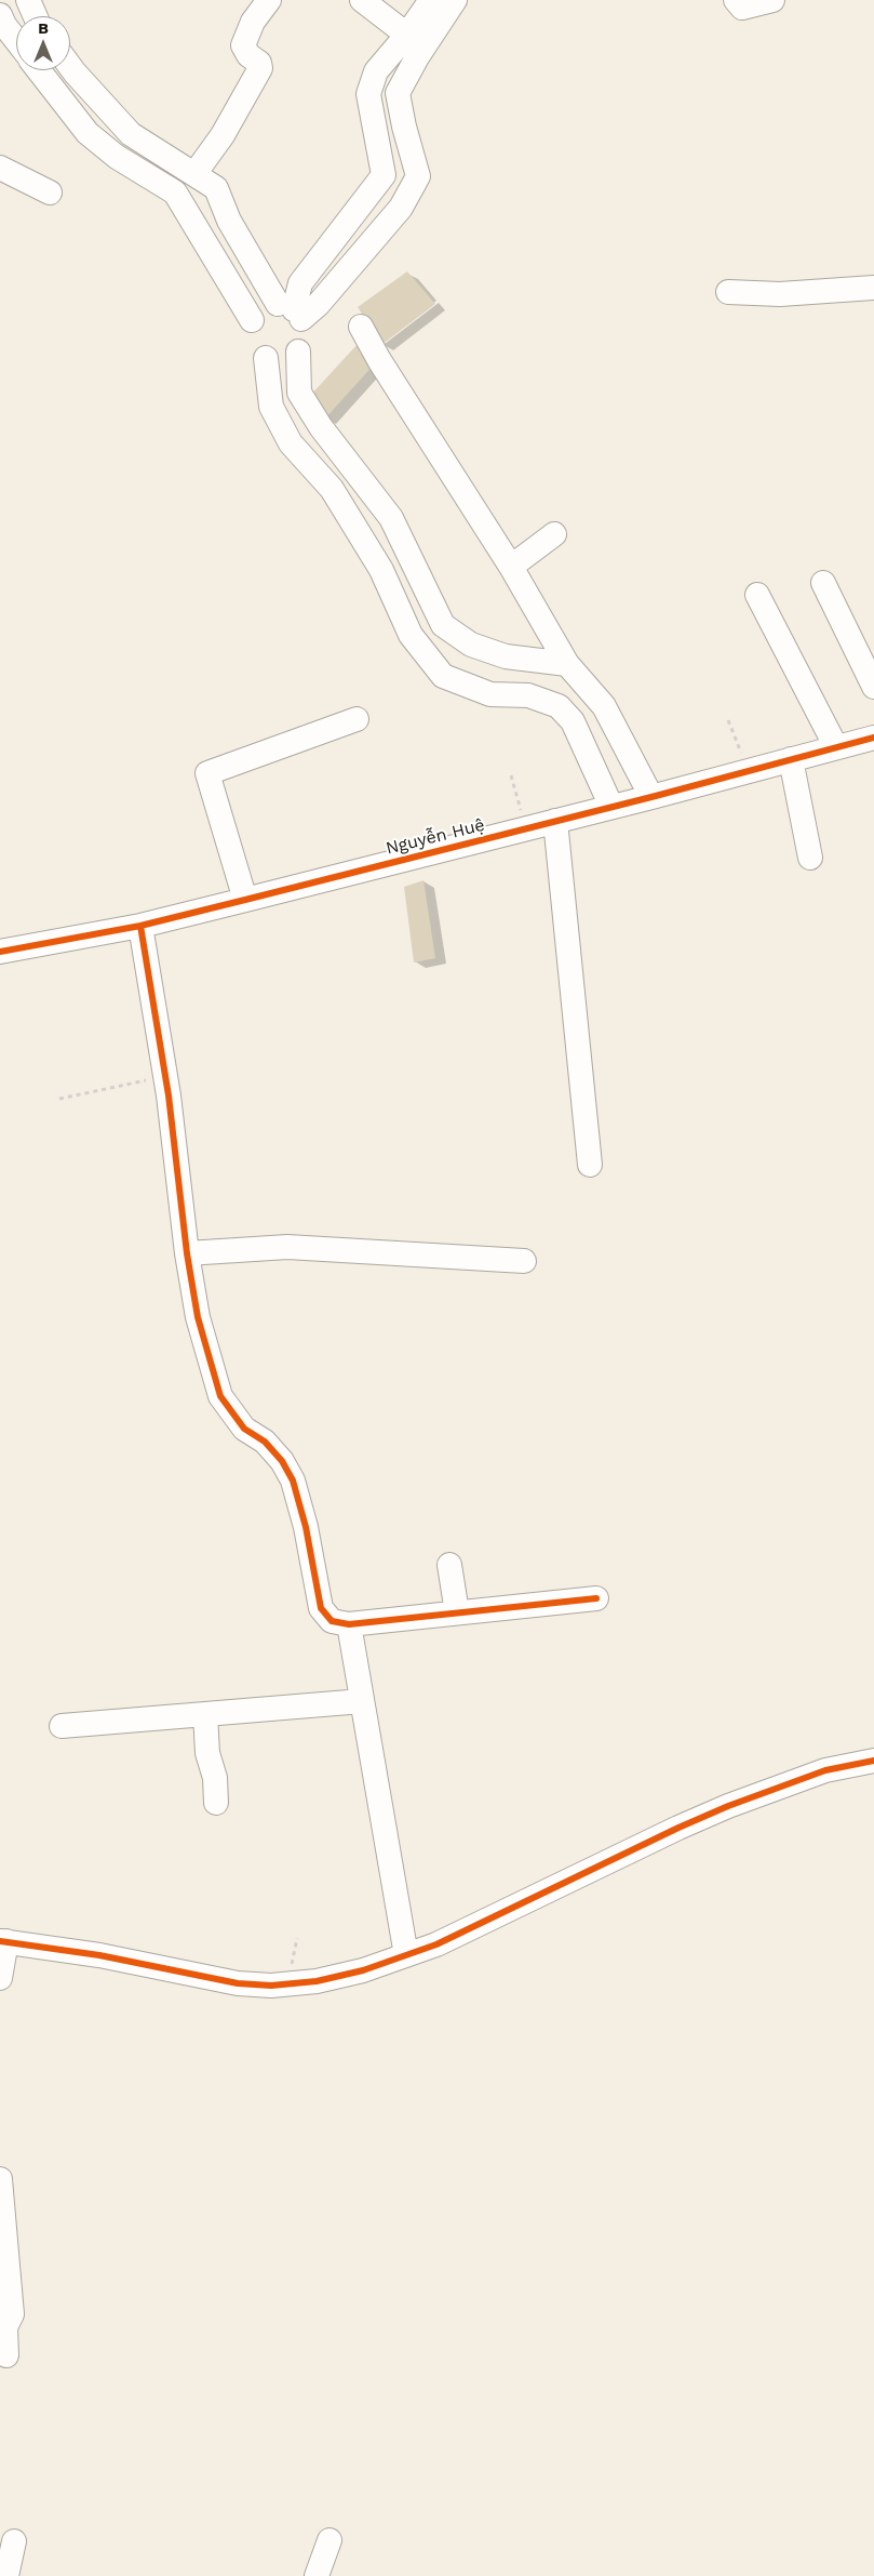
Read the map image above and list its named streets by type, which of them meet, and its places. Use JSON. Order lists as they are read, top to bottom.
{
  "streets": {
    "street": ["Nguyễn Huệ"]
  },
  "north": "top"
}
